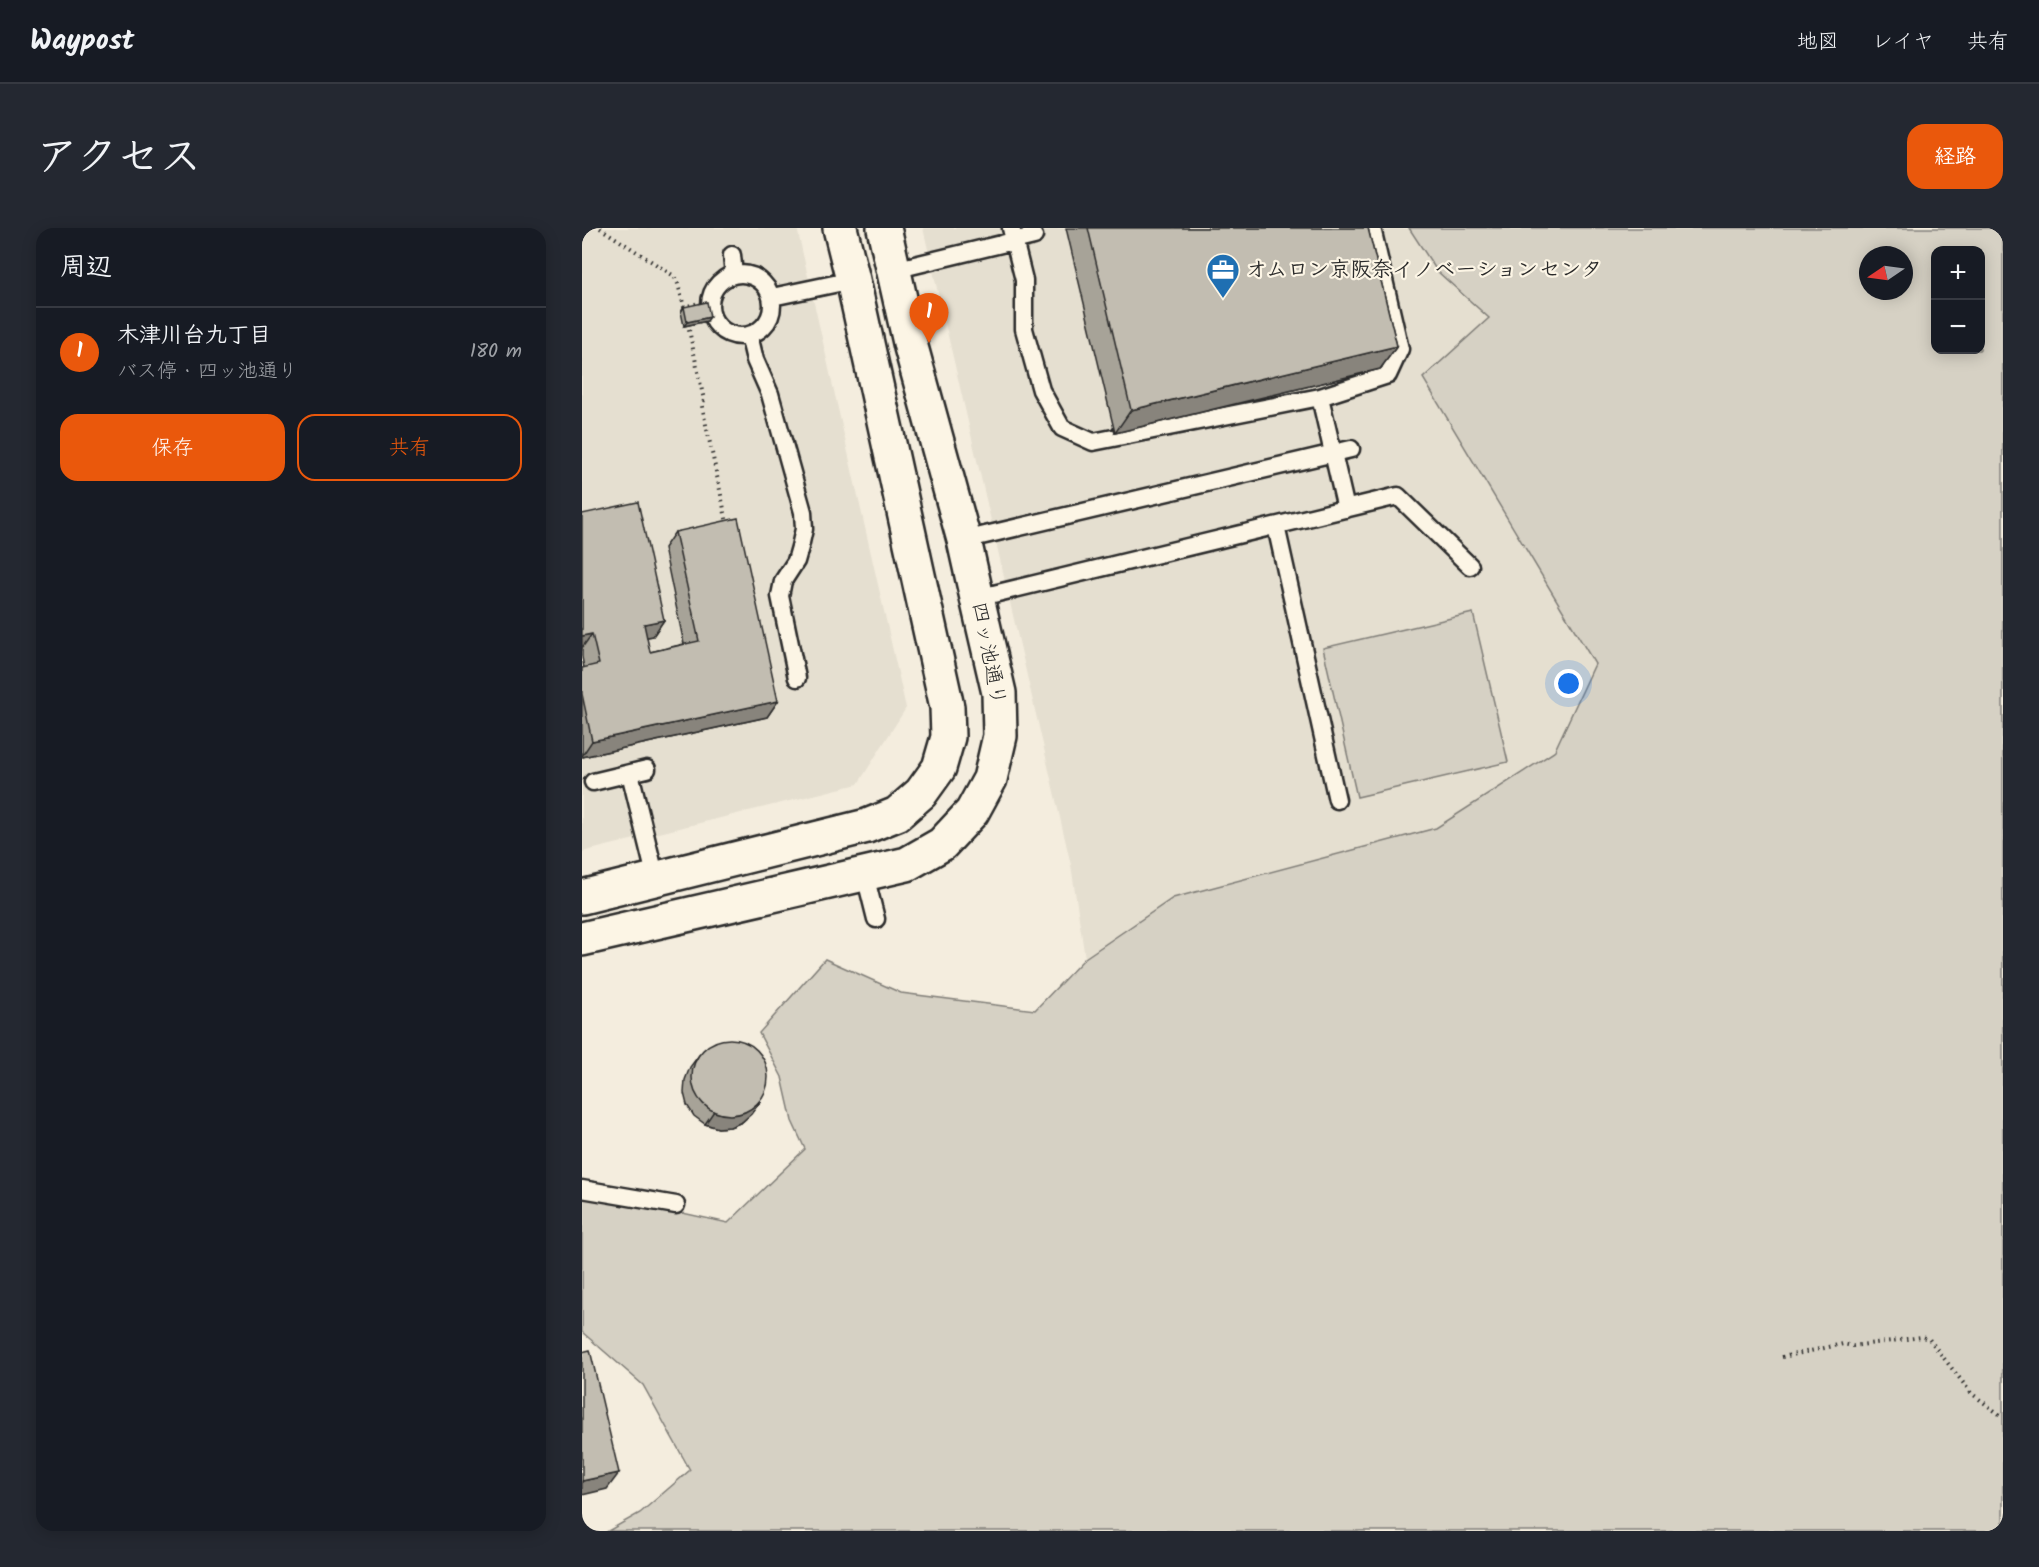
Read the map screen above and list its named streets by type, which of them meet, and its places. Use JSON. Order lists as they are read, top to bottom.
{
  "streets": {
    "main road": ["四ッ池通り"]
  },
  "places": {
    "office": ["オムロン京阪奈イノベーションセンタ"]
  },
  "north": "left",
  "page": {
    "header": "Waypost",
    "nav": ["地図", "レイヤ", "共有"],
    "title": "アクセス",
    "buttons": [
      "経路",
      ["保存", "共有"]
    ],
    "heading": "周辺",
    "map_buttons": ["+", "−"],
    "pins": "1",
    "list": [
      {
        "mark": "1",
        "name": "木津川台九丁目",
        "note": "バス停 · 四ッ池通り",
        "value": "180 m"
      }
    ]
  }
}
